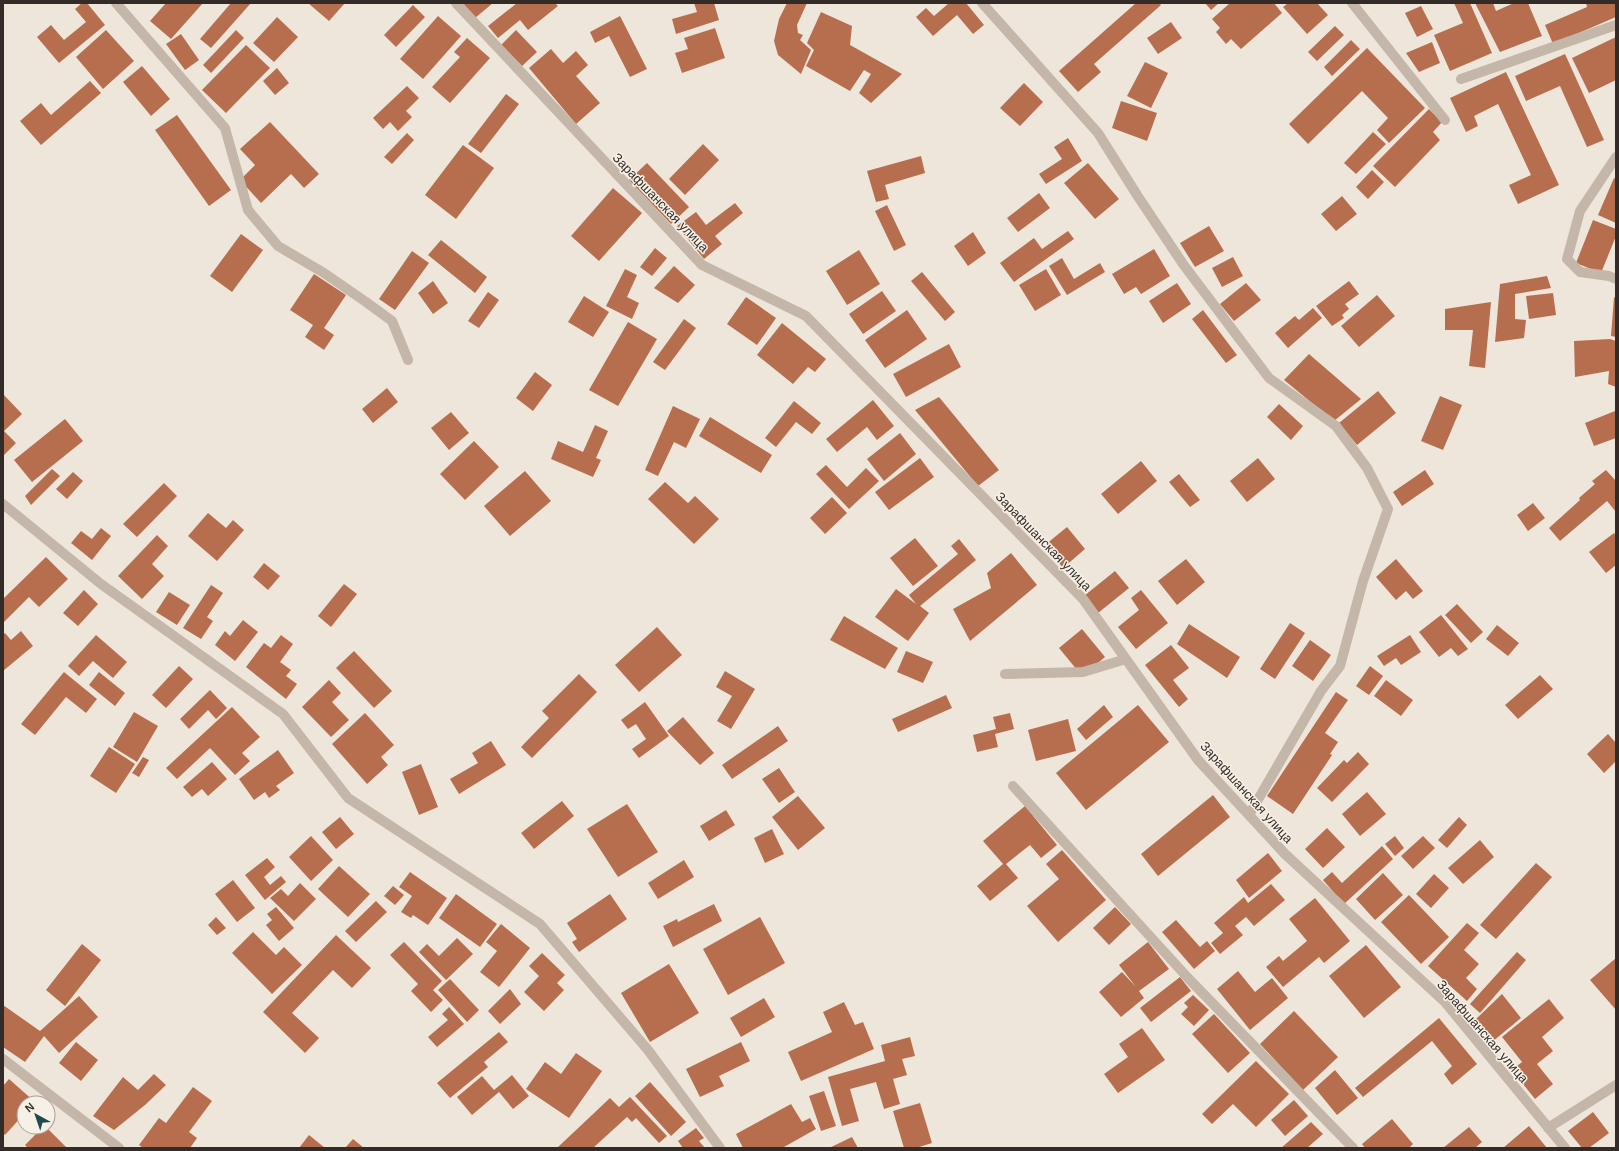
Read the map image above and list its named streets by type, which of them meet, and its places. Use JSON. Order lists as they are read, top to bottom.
{
  "streets": {
    "street": ["Зарафшанская улица"]
  },
  "north": "top left"
}
